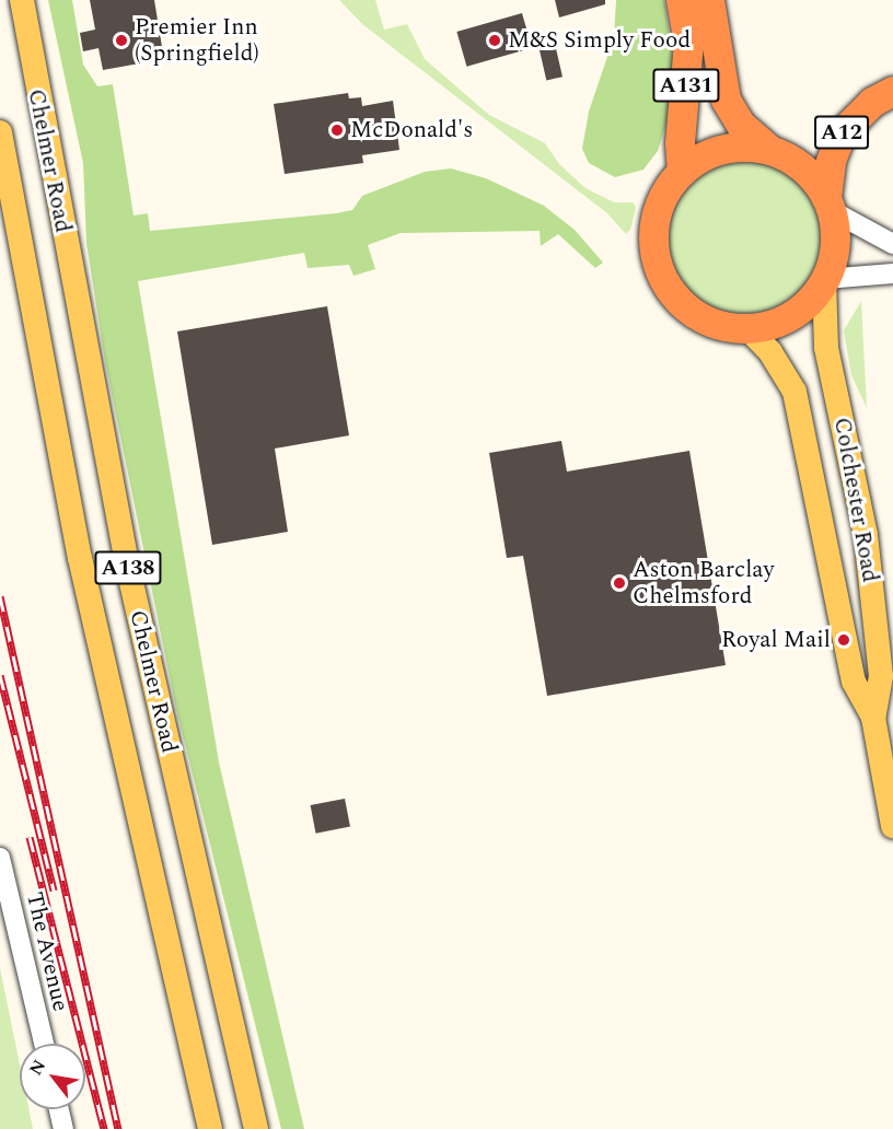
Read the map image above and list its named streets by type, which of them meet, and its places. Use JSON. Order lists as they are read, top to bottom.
{
  "streets": {
    "highway": ["A131", "A12"],
    "main road": ["Chelmer Road", "Colchester Road", "A138"],
    "street": ["The Avenue"]
  },
  "crossings": [
    ["A131", "A12"],
    ["A131", "Colchester Road"],
    ["A12", "Colchester Road"]
  ],
  "places": [
    "Premier Inn (Springfield)",
    "M&S Simply Food",
    "McDonald's",
    "Aston Barclay Chelmsford",
    "Royal Mail"
  ],
  "north": "top left"
}
